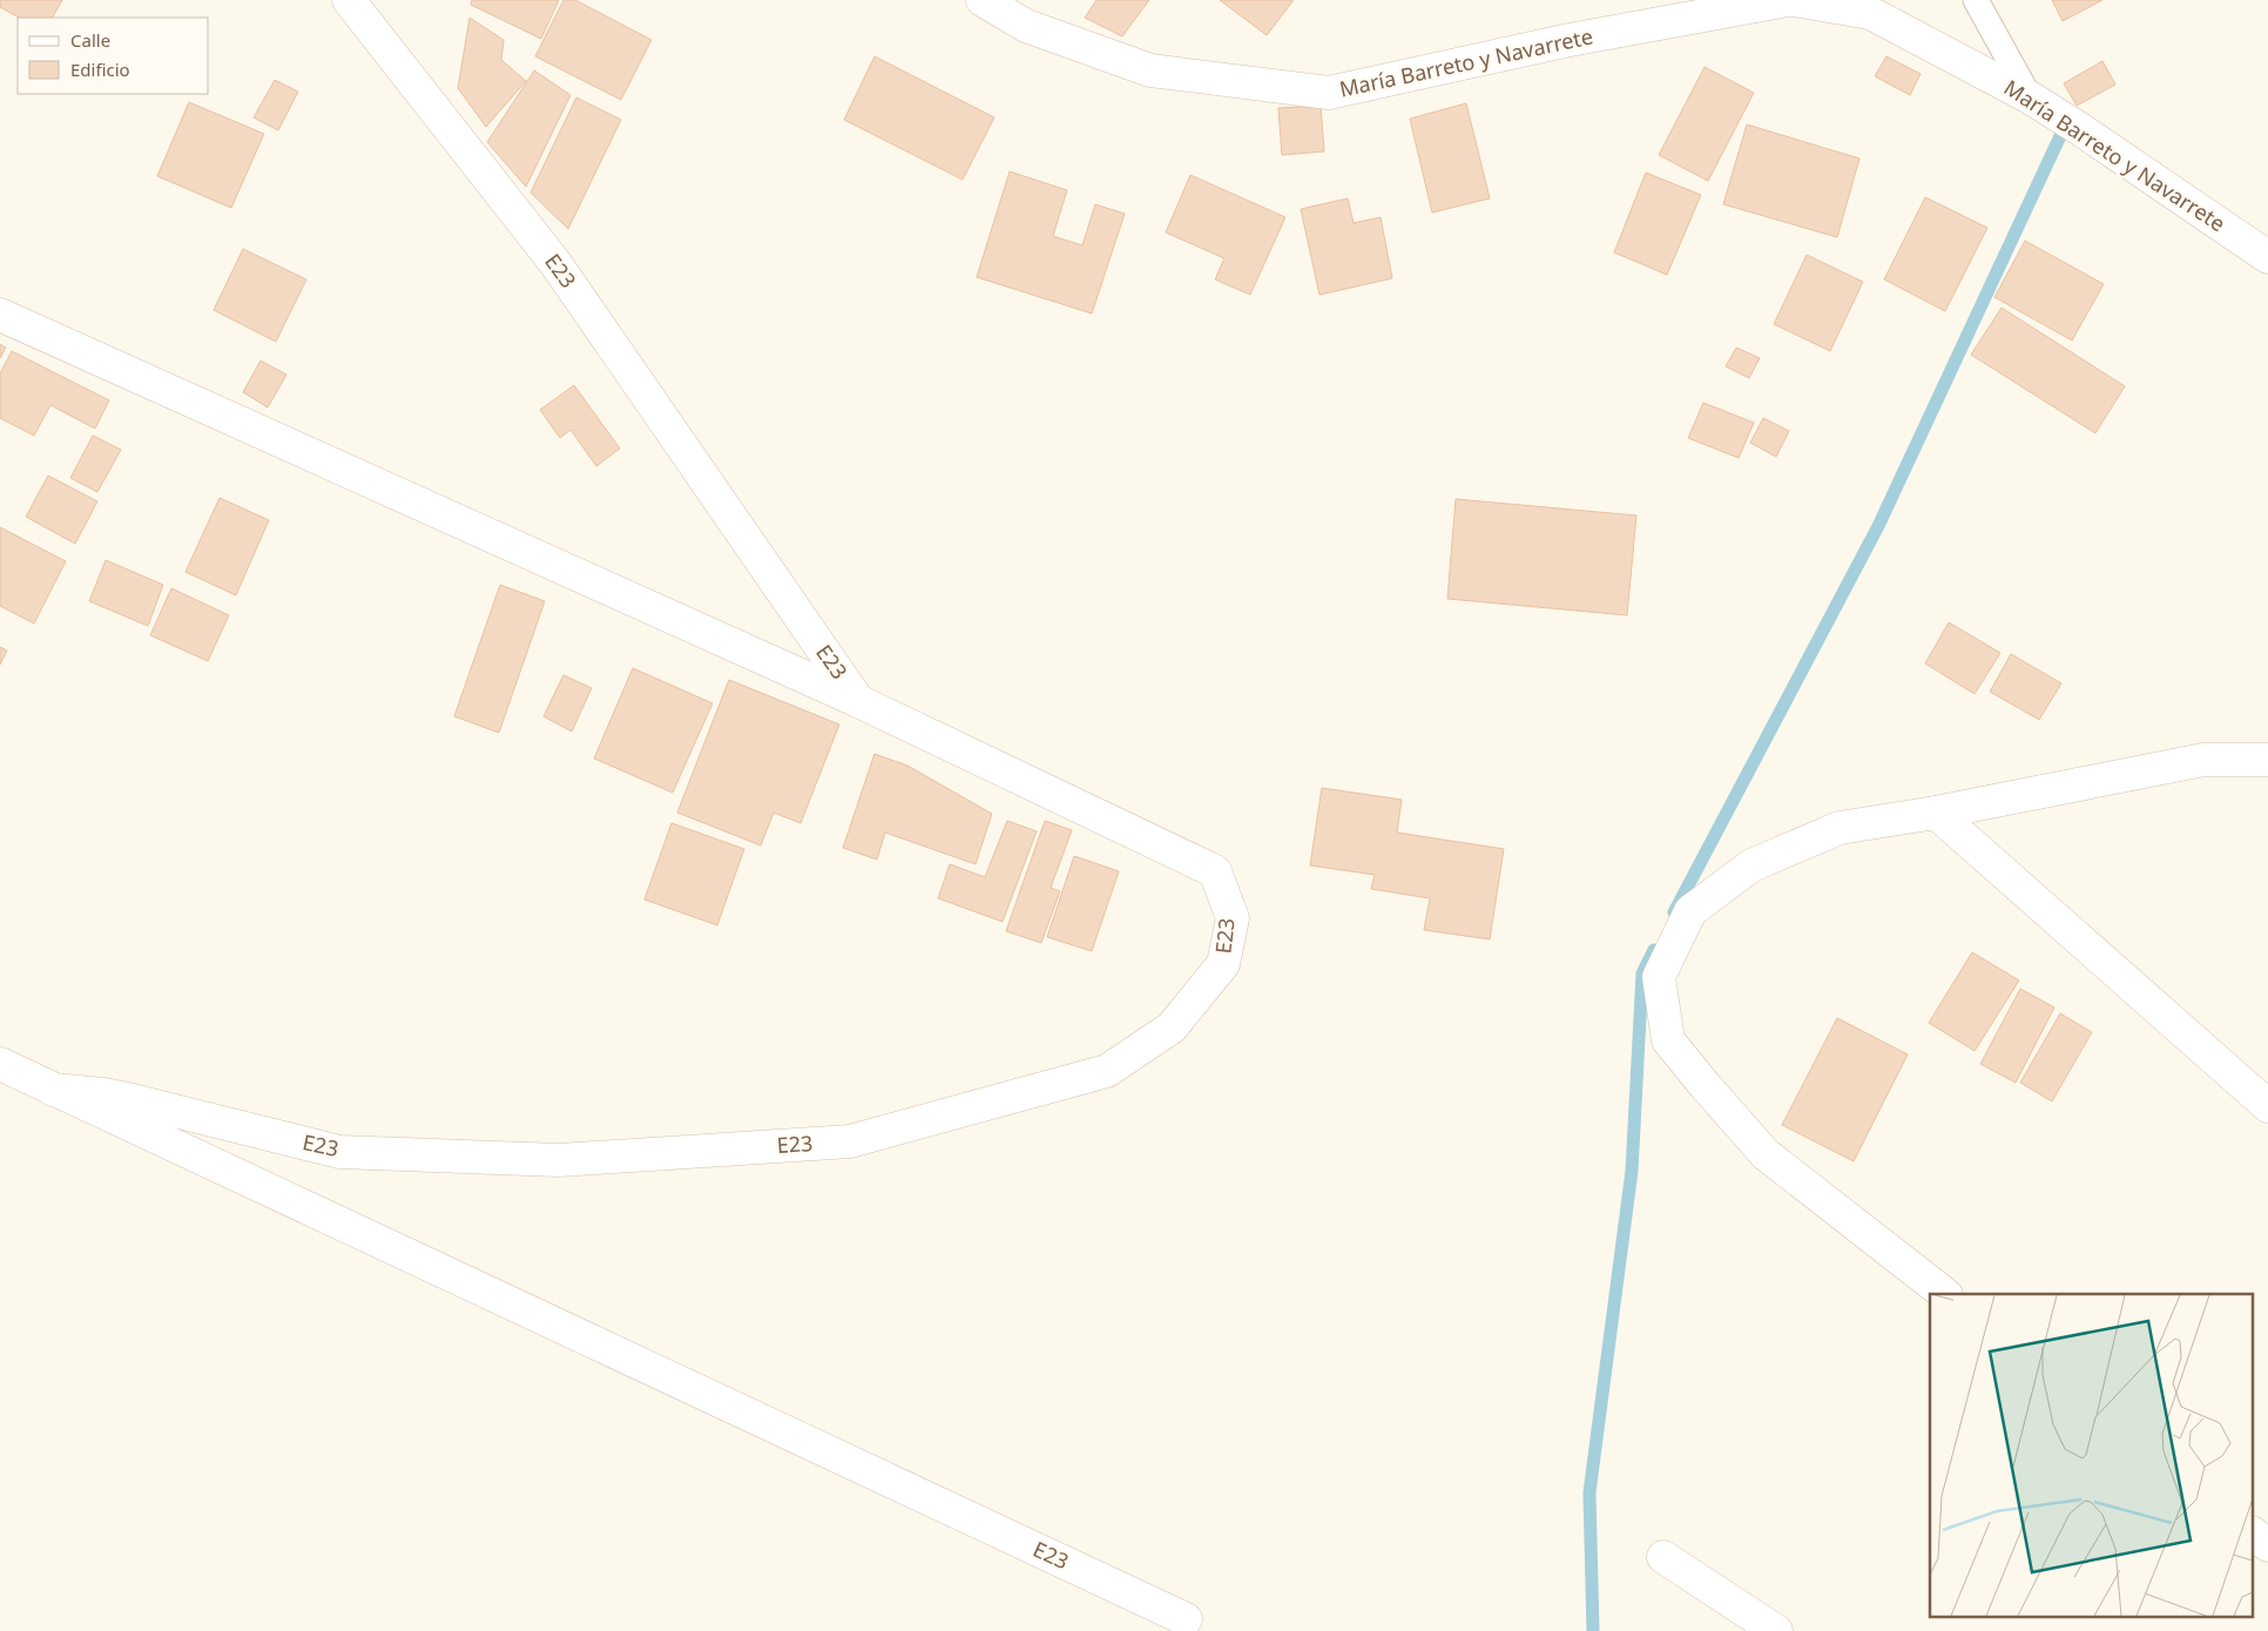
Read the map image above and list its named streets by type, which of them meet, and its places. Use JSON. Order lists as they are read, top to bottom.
{
  "streets": {
    "street": ["María Barreto y Navarrete", "E23"]
  },
  "legend": ["Calle", "Edificio"]
}
